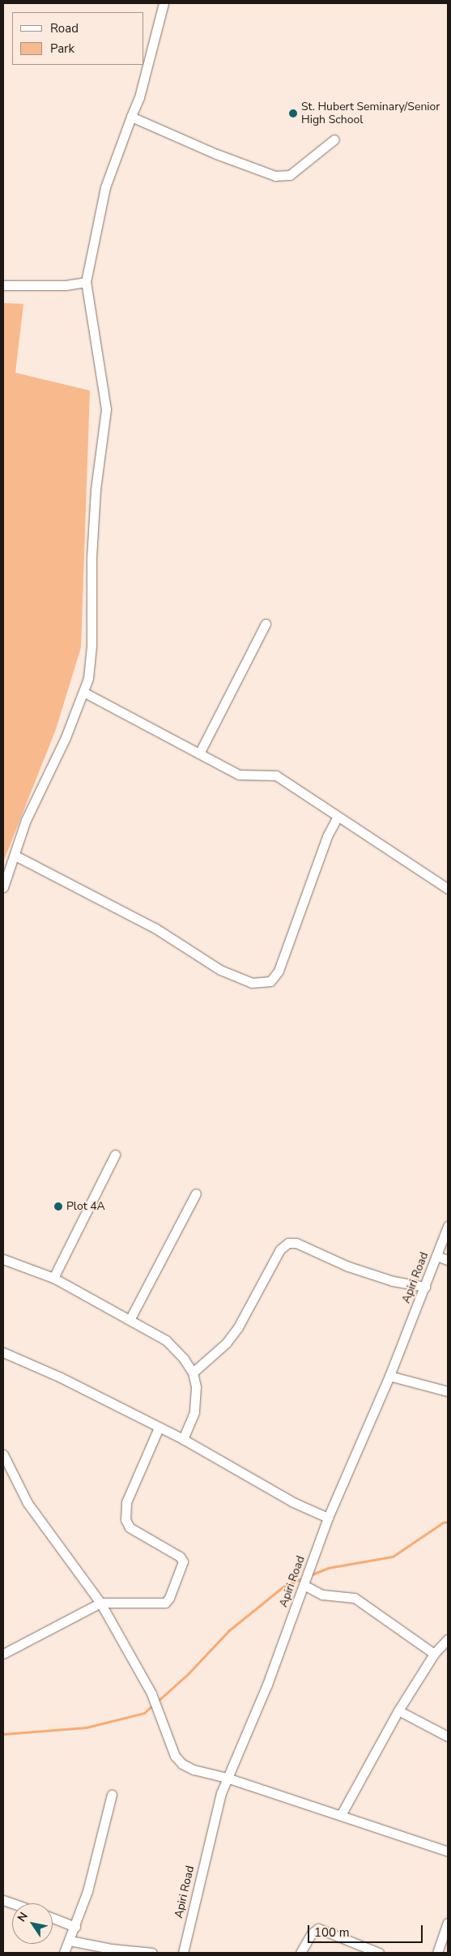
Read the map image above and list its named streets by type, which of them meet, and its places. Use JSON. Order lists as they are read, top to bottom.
{
  "streets": {
    "street": ["Apiri Road"]
  },
  "places": ["St. Hubert Seminary/Senior High School", "Plot 4A"],
  "legend": ["Road", "Park"],
  "scale_bar": "100 m",
  "north": "top left"
}
